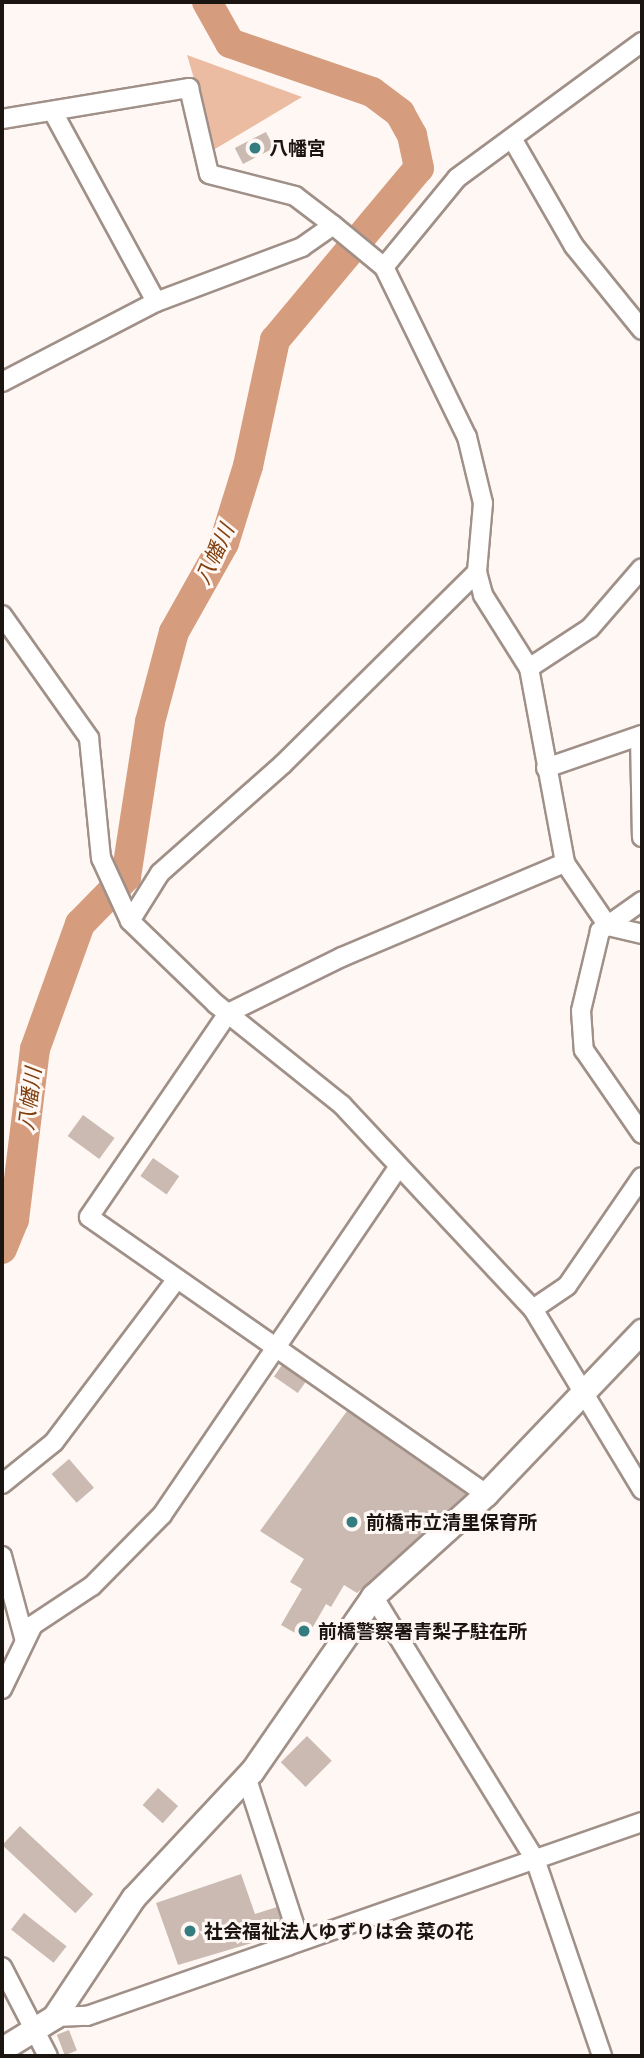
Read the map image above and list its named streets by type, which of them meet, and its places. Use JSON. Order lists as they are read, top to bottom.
{
  "water": ["八幡川"],
  "places": [
    "八幡宮",
    "前橋市立清里保育所",
    "前橋警察署青梨子駐在所",
    "社会福祉法人ゆずりは会 菜の花"
  ]
}
